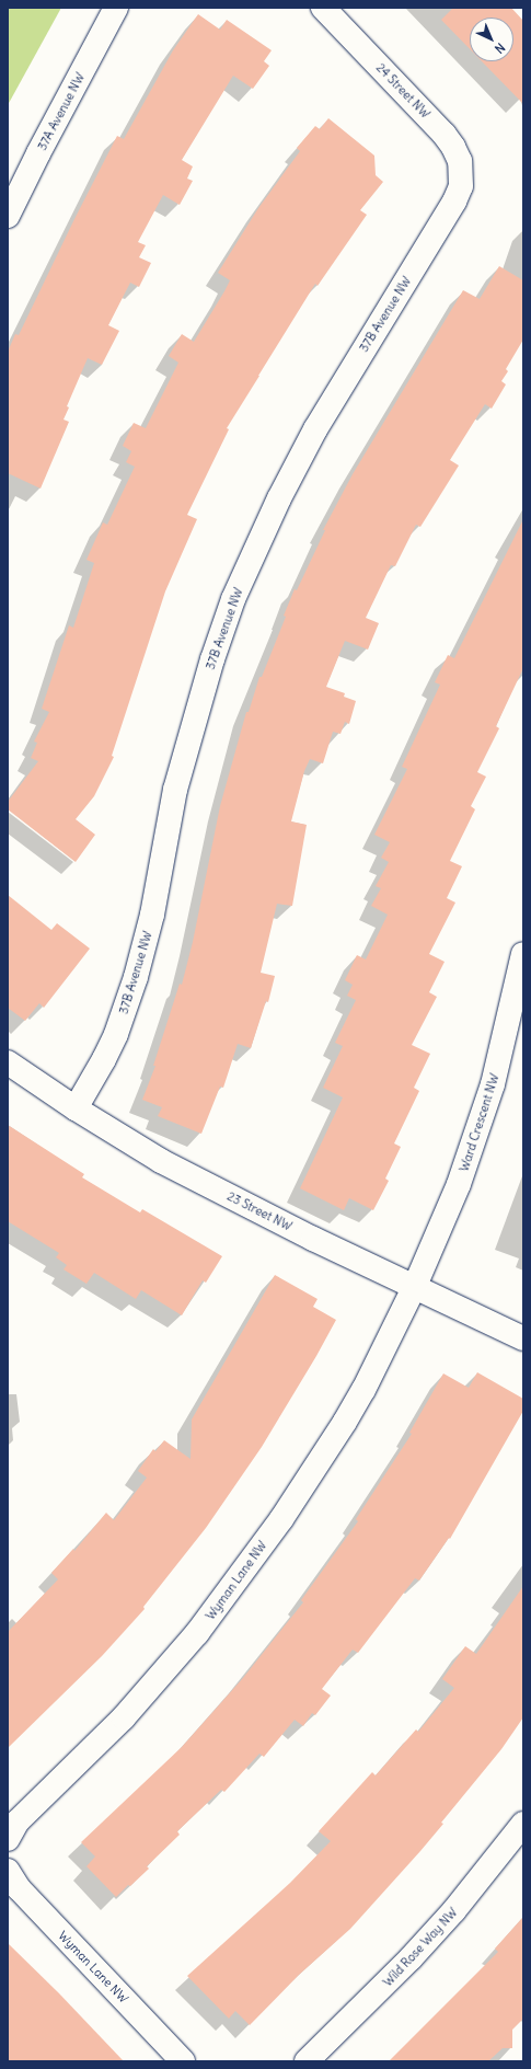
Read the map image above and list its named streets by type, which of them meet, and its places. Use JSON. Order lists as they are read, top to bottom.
{
  "streets": {
    "street": [
      "24 Street NW",
      "37A Avenue NW",
      "37B Avenue NW",
      "Ward Crescent NW",
      "23 Street NW",
      "Wyman Lane NW",
      "Wild Rose Way NW"
    ]
  },
  "crossings": [
    ["24 Street NW", "37B Avenue NW"],
    ["37B Avenue NW", "23 Street NW"],
    ["Ward Crescent NW", "23 Street NW"],
    ["Ward Crescent NW", "Wyman Lane NW"],
    ["23 Street NW", "Wyman Lane NW"]
  ],
  "north": "bottom right"
}
